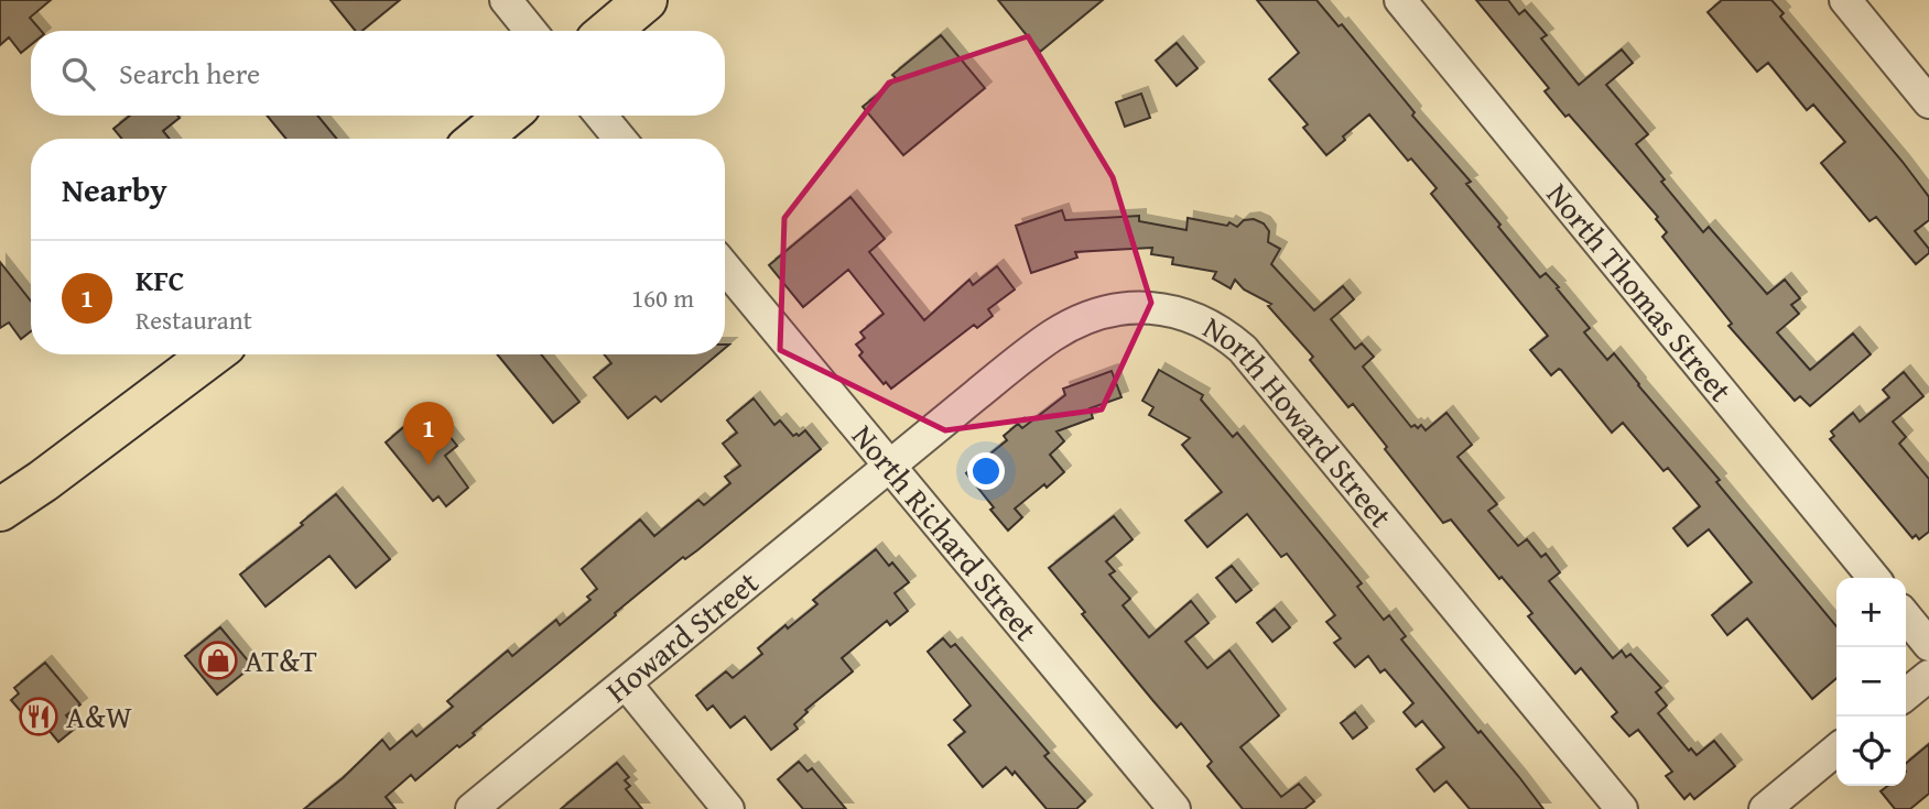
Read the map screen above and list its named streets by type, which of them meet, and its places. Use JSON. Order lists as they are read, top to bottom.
{
  "streets": {
    "street": [
      "North Thomas Street",
      "North Howard Street",
      "North Richard Street",
      "Howard Street"
    ]
  },
  "crossings": [
    ["North Howard Street", "North Richard Street"],
    ["North Howard Street", "Howard Street"],
    ["North Richard Street", "Howard Street"]
  ],
  "places": {
    "shop": ["AT&T"],
    "restaurant": ["A&W"]
  },
  "page": {
    "search": "Search here",
    "heading": "Nearby",
    "list": [
      {
        "mark": "1",
        "name": "KFC",
        "note": "Restaurant",
        "value": "160 m"
      }
    ],
    "pins": "1",
    "map_buttons": ["+", "−"]
  }
}
